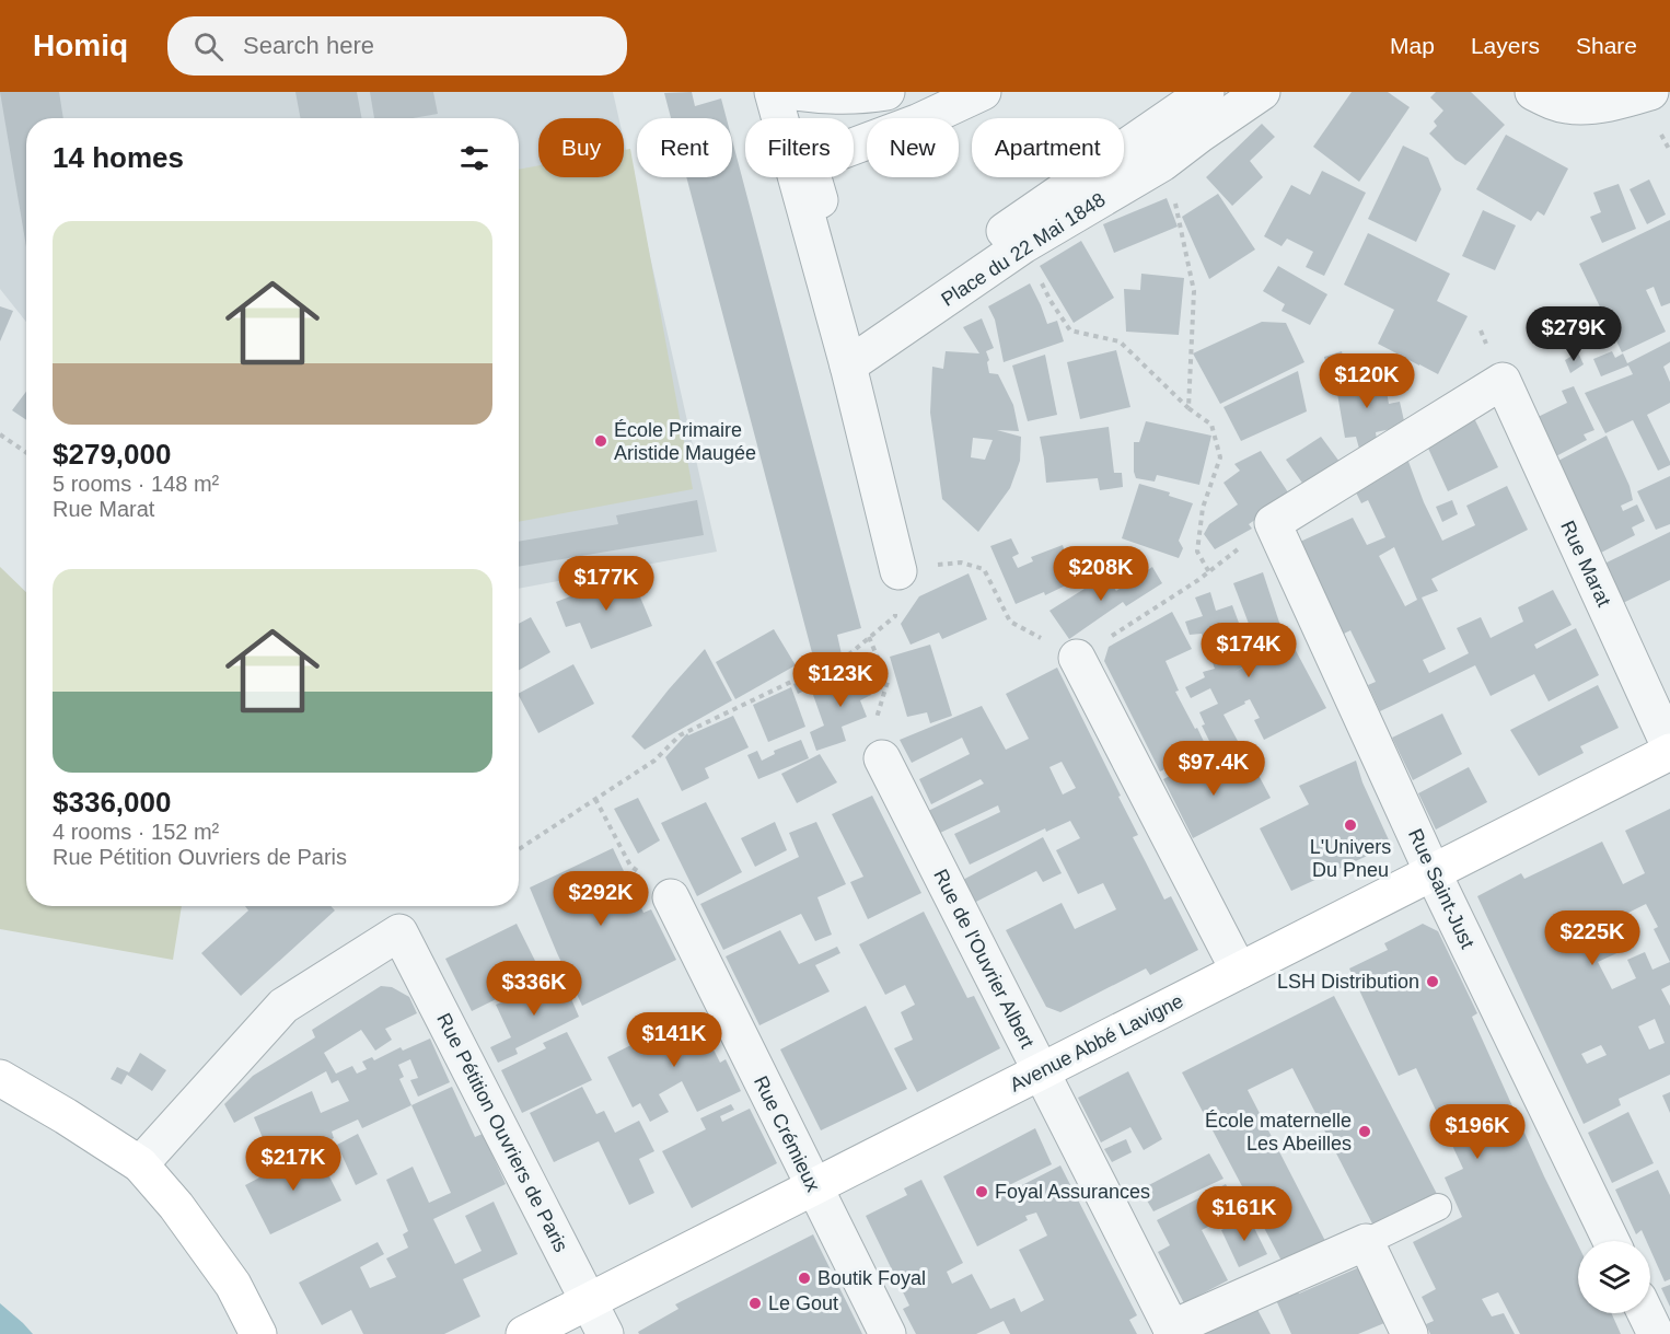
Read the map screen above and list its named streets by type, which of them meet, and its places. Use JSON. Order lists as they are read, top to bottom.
{
  "streets": {
    "street": [
      "Place du 22 Mai 1848",
      "Rue Marat",
      "Rue Saint-Just",
      "Rue de l'Ouvrier Albert",
      "Avenue Abbé Lavigne",
      "Rue Pétition Ouvriers de Paris",
      "Rue Crémieux"
    ]
  },
  "crossings": [
    ["Rue Marat", "Rue Saint-Just"],
    ["Rue Marat", "Avenue Abbé Lavigne"],
    ["Rue Saint-Just", "Avenue Abbé Lavigne"],
    ["Rue de l'Ouvrier Albert", "Avenue Abbé Lavigne"],
    ["Avenue Abbé Lavigne", "Rue Pétition Ouvriers de Paris"],
    ["Avenue Abbé Lavigne", "Rue Crémieux"]
  ],
  "places": [
    "École Primaire Aristide Maugée",
    "L'Univers Du Pneu",
    "LSH Distribution",
    "École maternelle Les Abeilles",
    "Foyal Assurances",
    "Boutik Foyal",
    "Le Gout"
  ],
  "page": {
    "header": "Homiq",
    "search": "Search here",
    "nav": ["Map", "Layers", "Share"],
    "chip": [
      "Buy",
      "Rent",
      "Filters",
      "New",
      "Apartment"
    ],
    "heading": "14 homes",
    "list": [
      {
        "name": "$279,000",
        "note": "5 rooms · 148 m² · Rue Marat"
      },
      {
        "name": "$336,000",
        "note": "4 rooms · 152 m² · Rue Pétition Ouvriers de Paris"
      }
    ],
    "price": [
      "$279K",
      "$120K",
      "$208K",
      "$177K",
      "$174K",
      "$123K",
      "$97.4K",
      "$292K",
      "$225K",
      "$336K",
      "$141K",
      "$196K",
      "$217K",
      "$161K"
    ]
  }
}
